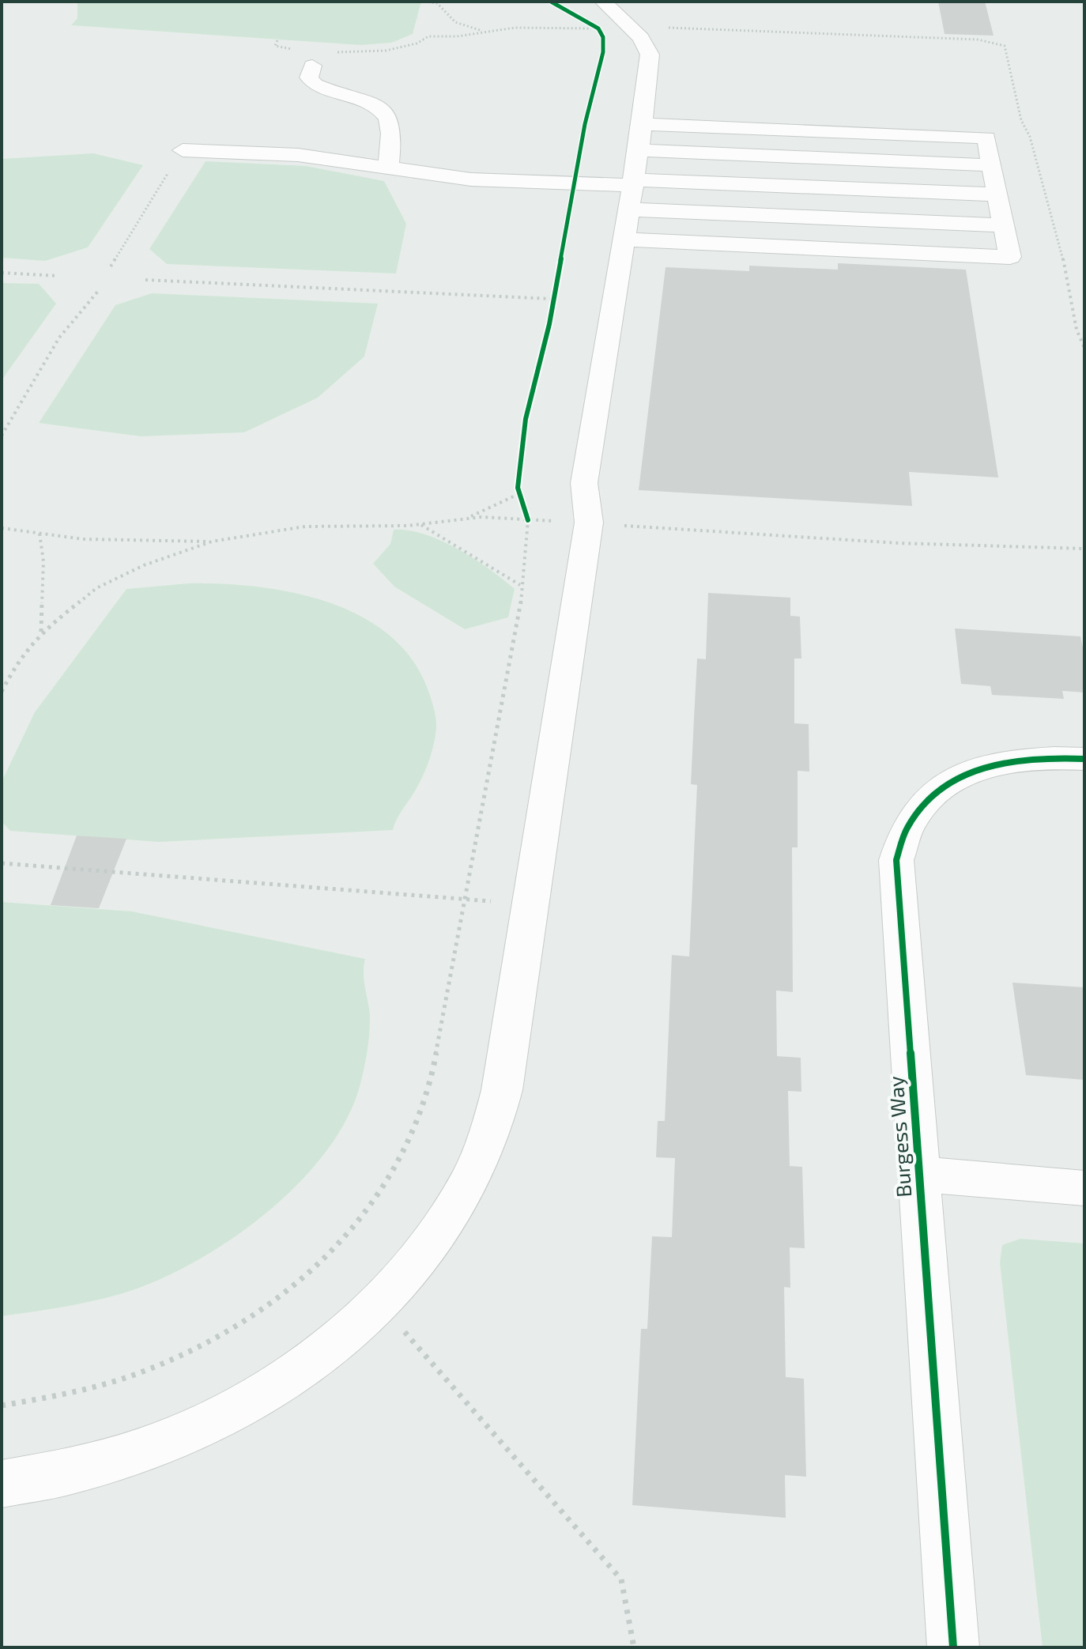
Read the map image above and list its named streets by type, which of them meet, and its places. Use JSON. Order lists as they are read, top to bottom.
{
  "streets": {
    "street": ["Burgess Way"]
  }
}
